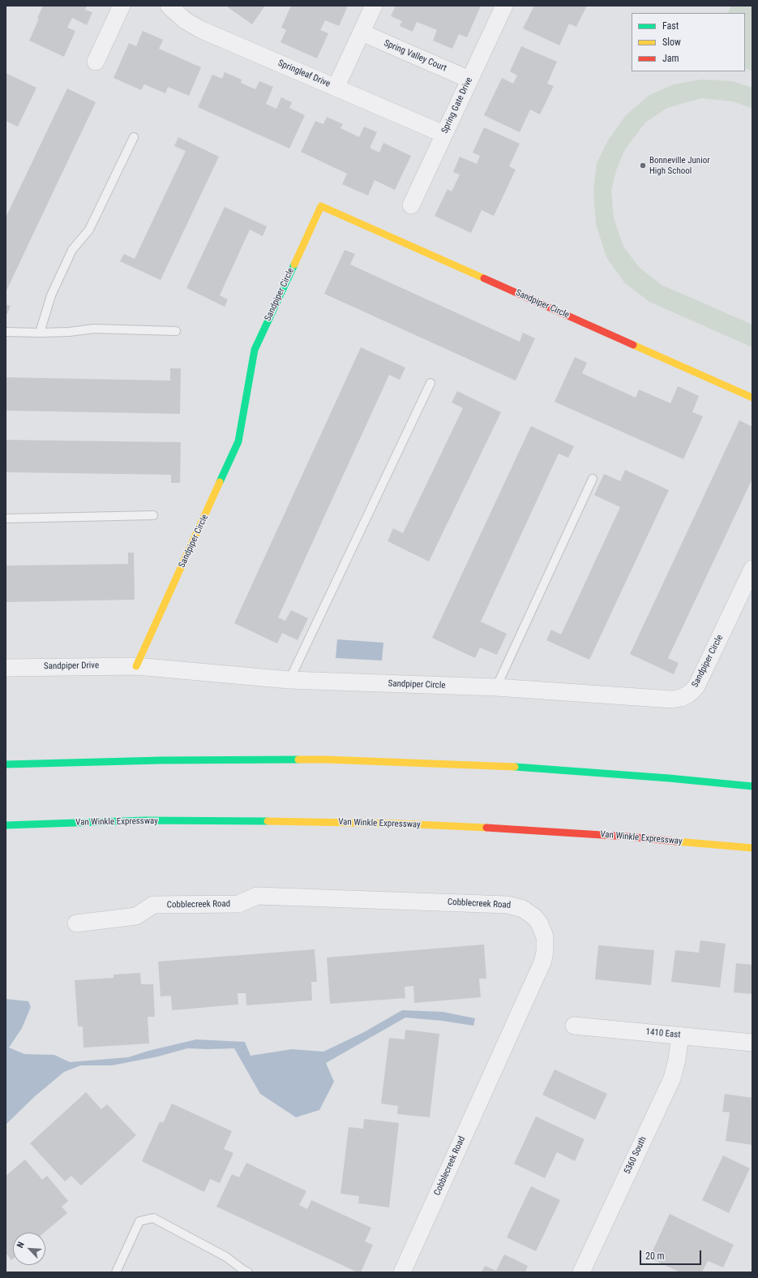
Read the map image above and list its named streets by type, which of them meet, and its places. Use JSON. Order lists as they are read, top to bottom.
{
  "streets": {
    "main road": ["Sandpiper Circle", "Van Winkle Expressway"],
    "street": [
      "Spring Valley Court",
      "Springleaf Drive",
      "Spring Gate Drive",
      "Sandpiper Drive",
      "Cobblecreek Road",
      "1410 East",
      "5360 South"
    ]
  },
  "crossings": [
    ["Spring Valley Court", "Spring Gate Drive"],
    ["Springleaf Drive", "Spring Gate Drive"],
    ["Sandpiper Circle", "Sandpiper Drive"],
    ["1410 East", "5360 South"]
  ],
  "places": ["Bonneville Junior High School"],
  "legend": ["Fast", "Slow", "Jam"],
  "scale_bar": "20 m",
  "north": "top left"
}
